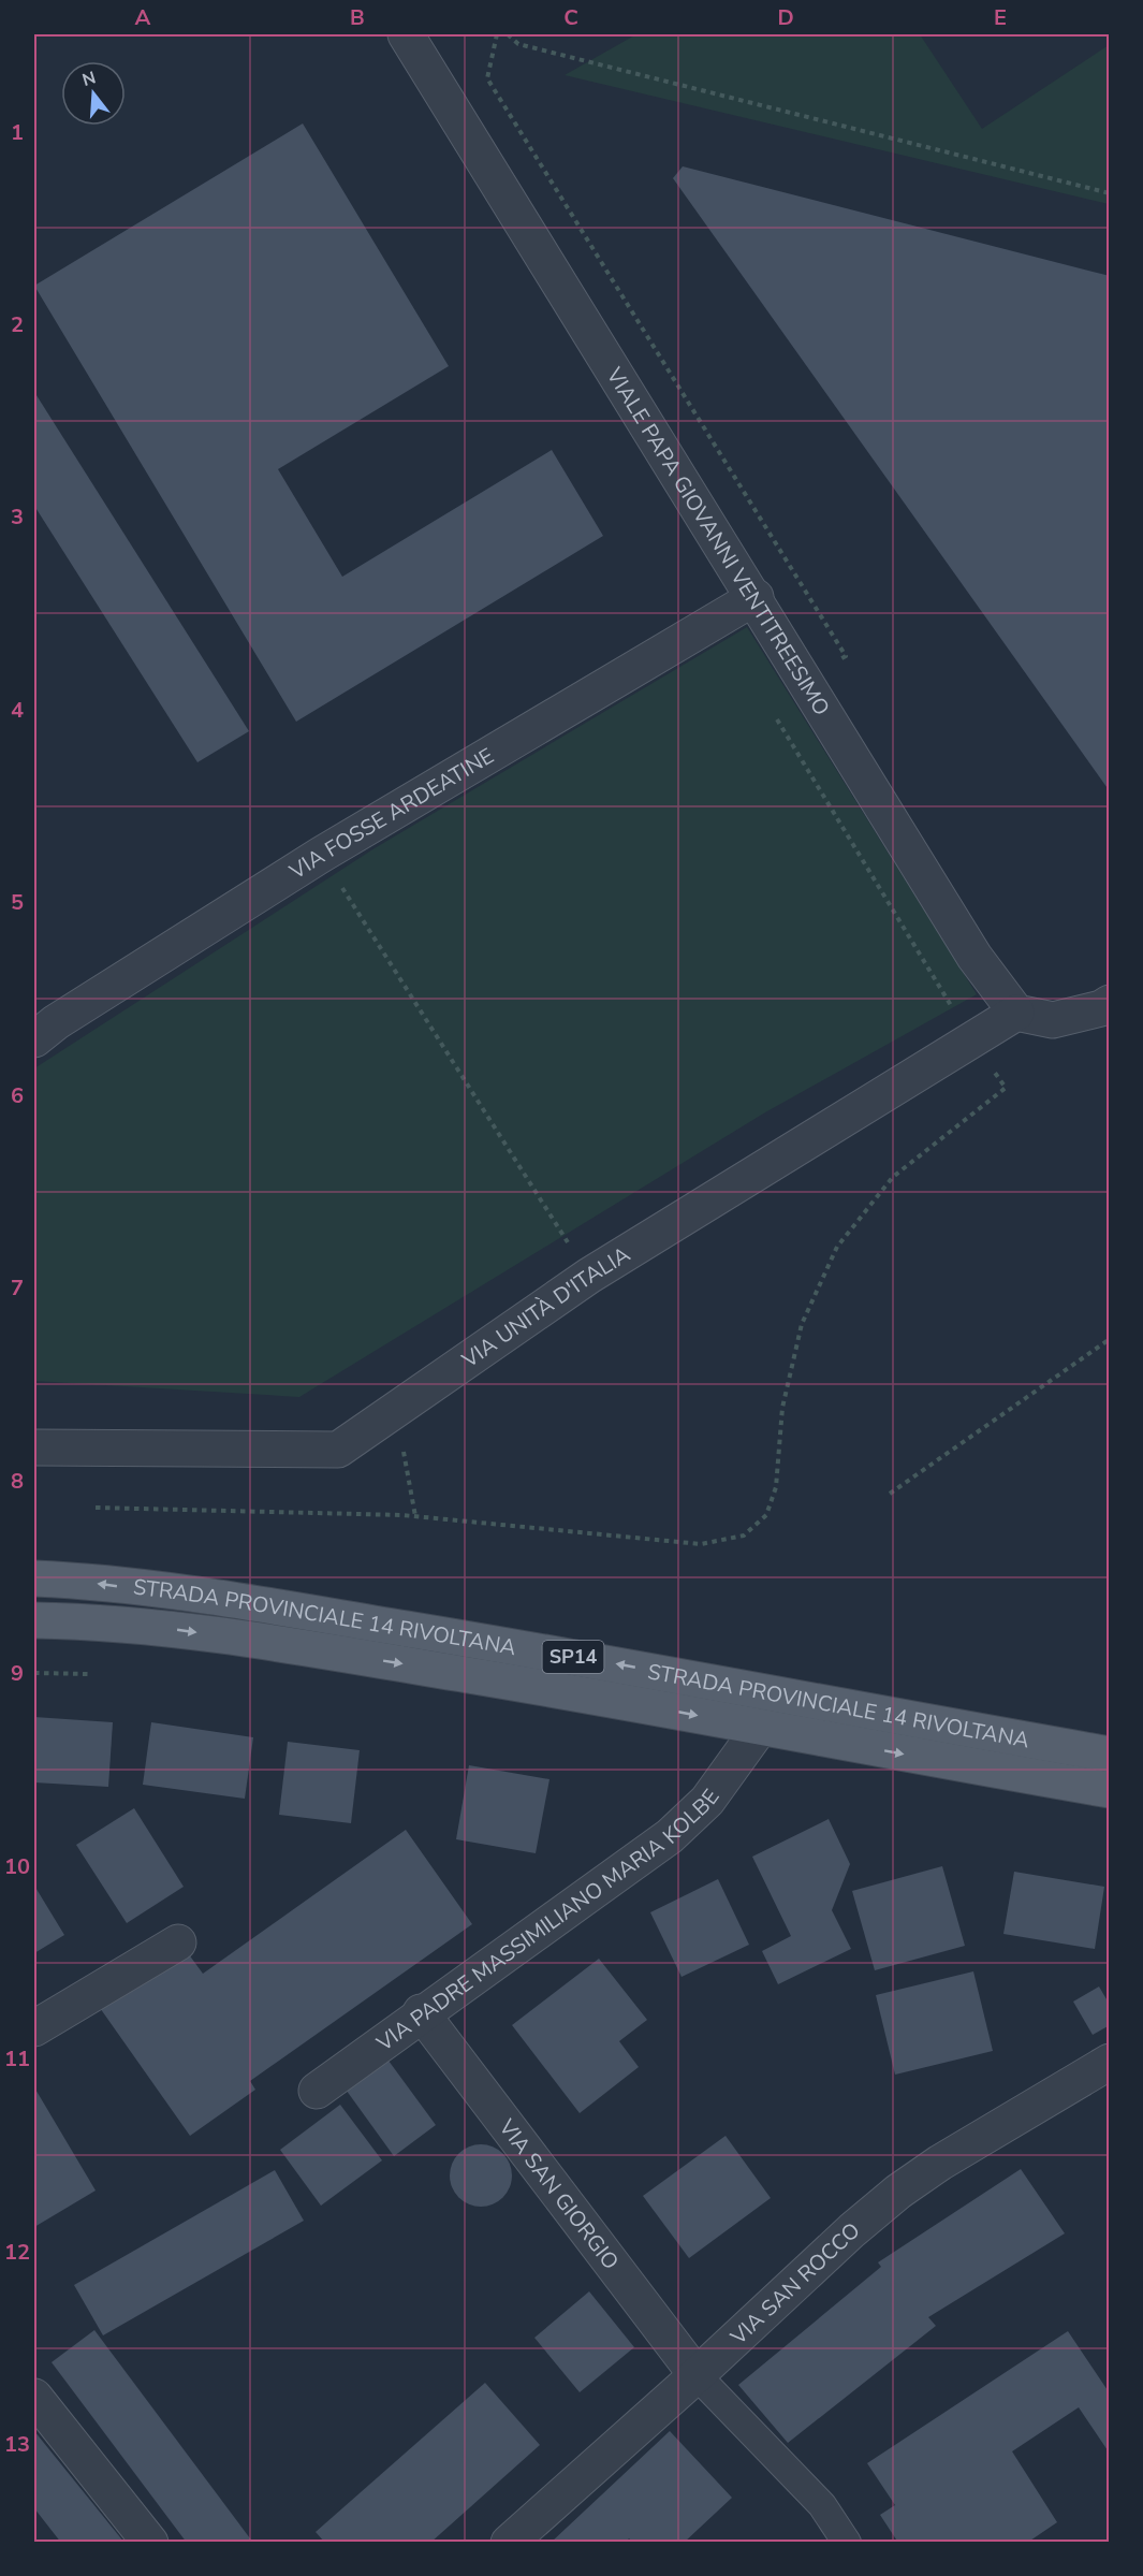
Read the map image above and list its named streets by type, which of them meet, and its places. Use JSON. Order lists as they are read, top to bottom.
{
  "streets": {
    "main road": ["STRADA PROVINCIALE 14 RIVOLTANA", "SP14"],
    "street": [
      "VIALE PAPA GIOVANNI VENTITREESIMO",
      "VIA FOSSE ARDEATINE",
      "VIA UNITÀ D'ITALIA",
      "VIA PADRE MASSIMILIANO MARIA KOLBE",
      "VIA SAN GIORGIO",
      "VIA SAN ROCCO"
    ]
  },
  "crossings": [
    ["VIALE PAPA GIOVANNI VENTITREESIMO", "VIA FOSSE ARDEATINE"],
    ["VIALE PAPA GIOVANNI VENTITREESIMO", "VIA UNITÀ D'ITALIA"],
    ["STRADA PROVINCIALE 14 RIVOLTANA", "VIA PADRE MASSIMILIANO MARIA KOLBE"],
    ["VIA PADRE MASSIMILIANO MARIA KOLBE", "VIA SAN GIORGIO"],
    ["VIA SAN GIORGIO", "VIA SAN ROCCO"]
  ],
  "north": "top",
  "grid": {
    "columns": [
      "A",
      "B",
      "C",
      "D",
      "E"
    ],
    "rows": [
      "1",
      "2",
      "3",
      "4",
      "5",
      "6",
      "7",
      "8",
      "9",
      "10",
      "11",
      "12",
      "13"
    ]
  }
}
